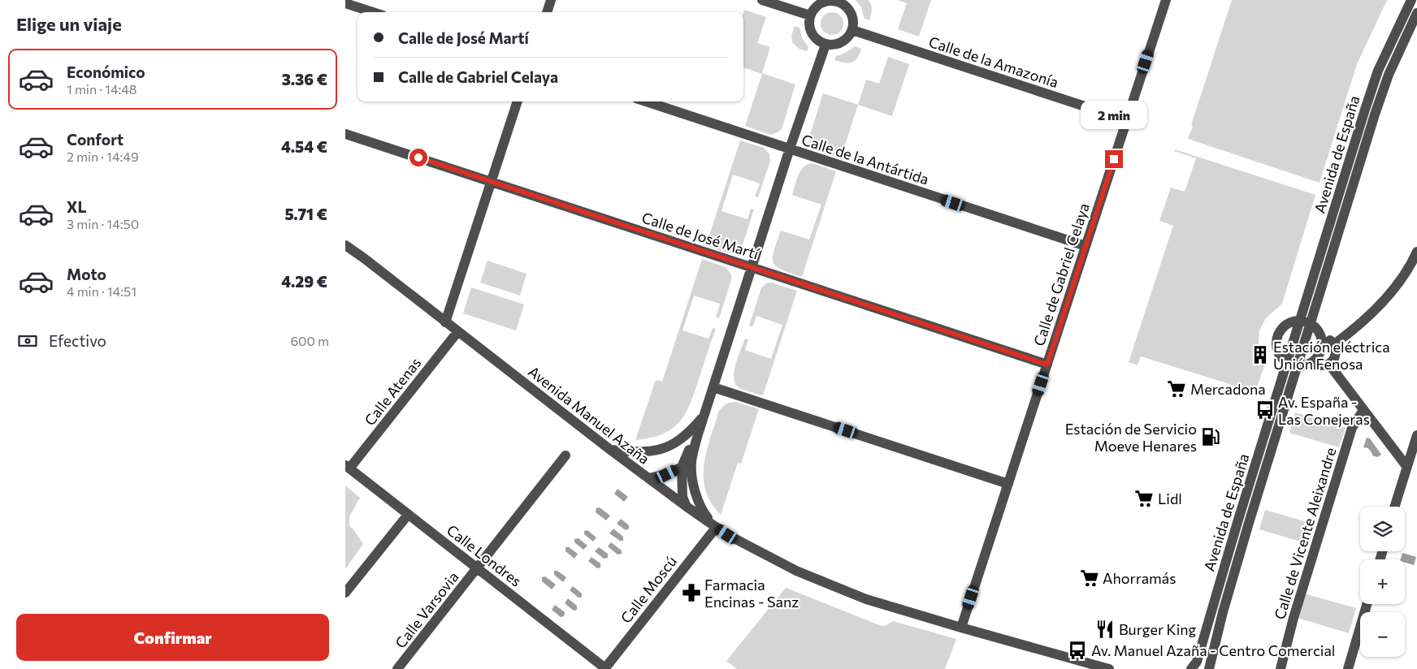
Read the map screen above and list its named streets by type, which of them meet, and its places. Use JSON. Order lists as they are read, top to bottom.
{
  "streets": {
    "street": [
      "Calle de la Amazonía",
      "Avenida de España",
      "Calle de la Antártida",
      "Calle de José Martí",
      "Calle de Gabriel Celaya",
      "Calle Atenas",
      "Avenida Manuel Azaña",
      "Calle de Vicente Aleixandre",
      "Calle Londres",
      "Calle Moscú",
      "Calle Varsovia"
    ]
  },
  "crossings": [
    ["Calle de la Amazonía", "Calle de Gabriel Celaya"],
    ["Calle de la Antártida", "Calle de Gabriel Celaya"],
    ["Calle de José Martí", "Calle de Gabriel Celaya"],
    ["Calle de Gabriel Celaya", "Avenida Manuel Azaña"],
    ["Calle Atenas", "Avenida Manuel Azaña"],
    ["Calle Atenas", "Calle Londres"],
    ["Avenida Manuel Azaña", "Calle Moscú"],
    ["Calle Londres", "Calle Moscú"],
    ["Calle Londres", "Calle Varsovia"]
  ],
  "places": {
    "building": ["Estación eléctrica Unión Fenosa"],
    "supermarket": ["Mercadona", "Lidl", "Ahorramás"],
    "bus stop": ["Av. España - Las Conejeras", "Av. Manuel Azaña - Centro Comercial"],
    "fuel station": ["Estación de Servicio Moeve Henares"],
    "pharmacy": ["Farmacia Encinas - Sanz"],
    "restaurant": ["Burger King"]
  },
  "page": {
    "heading": "Elige un viaje",
    "banner": ["Calle de José Martí", "Calle de Gabriel Celaya"],
    "list": [
      {
        "name": "Económico",
        "note": "1 min · 14:48",
        "value": "3.36 €"
      },
      {
        "name": "Confort",
        "note": "2 min · 14:49",
        "value": "4.54 €"
      },
      {
        "name": "XL",
        "note": "3 min · 14:50",
        "value": "5.71 €"
      },
      {
        "name": "Moto",
        "note": "4 min · 14:51",
        "value": "4.29 €"
      }
    ],
    "bubble": "2 min",
    "pay": ["Efectivo", "600 m"],
    "map_buttons": ["+", "−"],
    "buttons": "Confirmar"
  }
}
